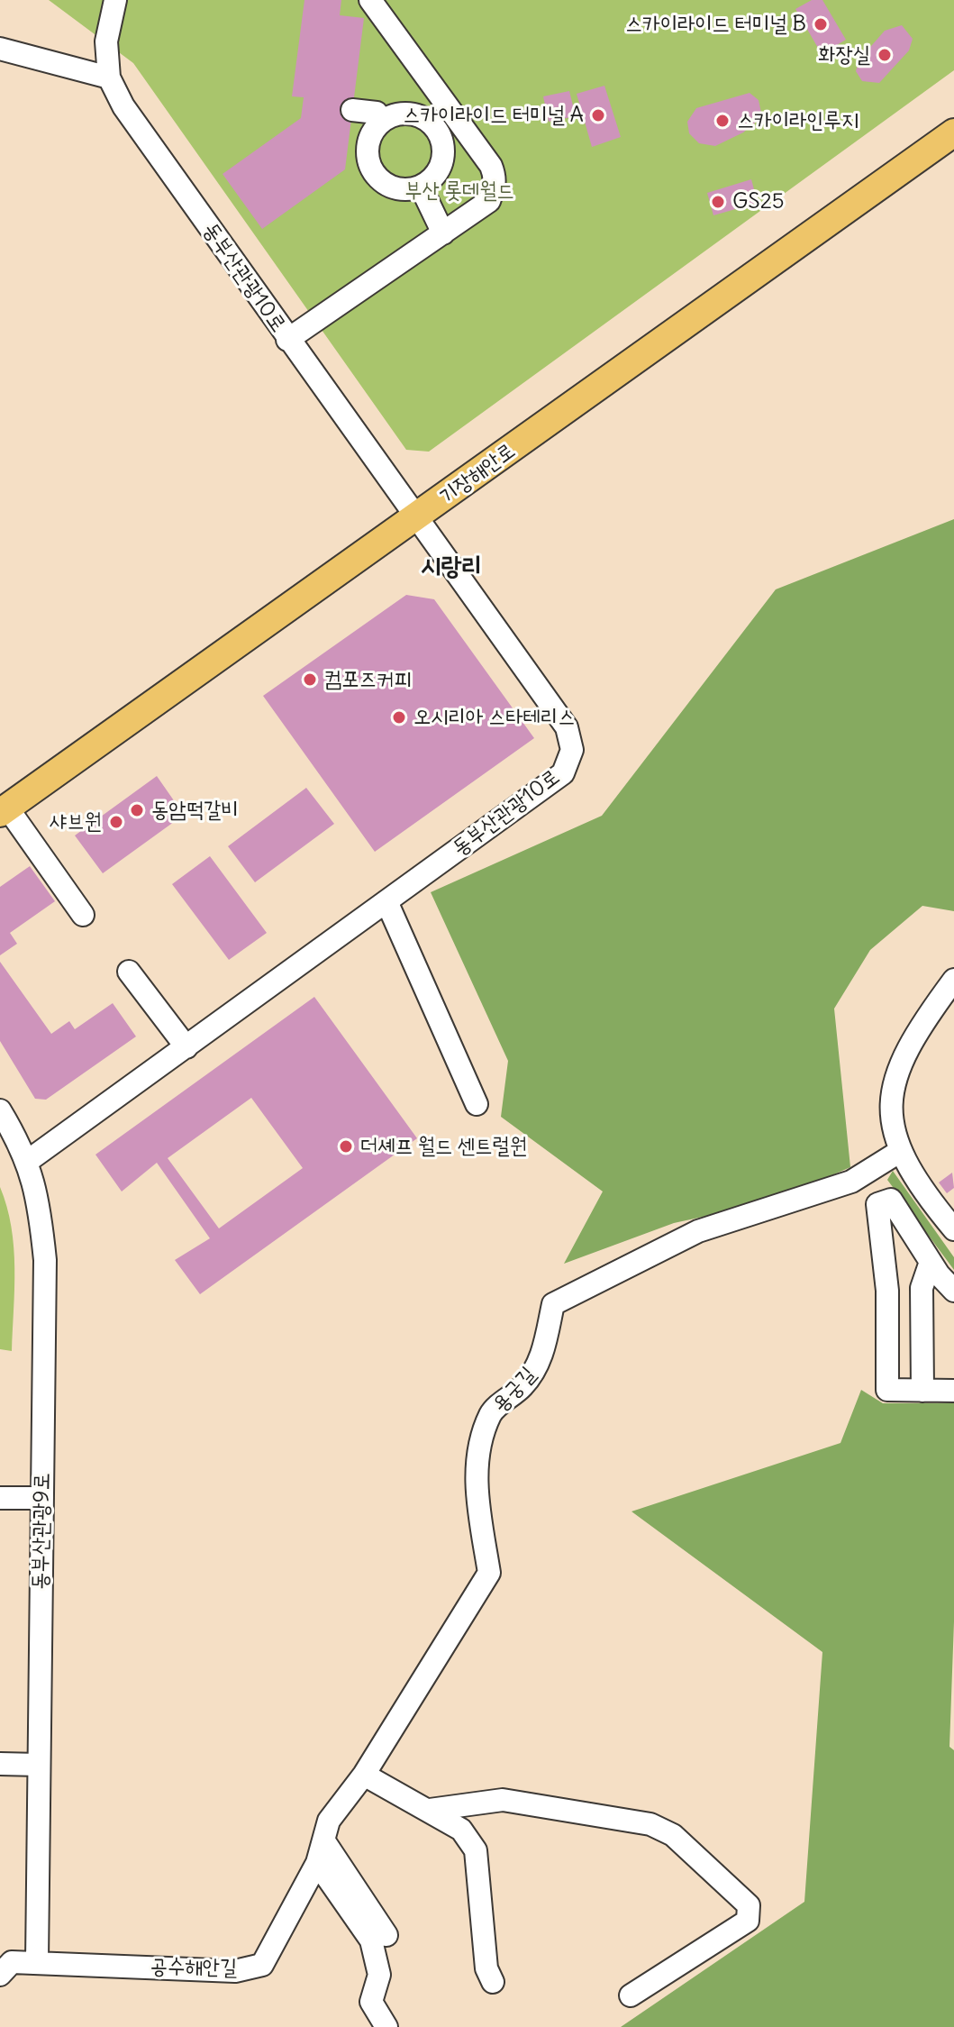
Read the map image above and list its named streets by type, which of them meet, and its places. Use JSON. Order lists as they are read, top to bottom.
{
  "streets": {
    "main road": ["기장해안로"],
    "street": [
      "동부산관광10로",
      "용궁길",
      "동부산관광9로",
      "공수해안길"
    ]
  },
  "crossings": [
    ["동부산관광10로", "기장해안로"],
    ["동부산관광10로", "동부산관광9로"],
    ["용궁길", "공수해안길"],
    ["동부산관광9로", "공수해안길"]
  ],
  "districts": ["시랑리"],
  "parks": ["부산 롯데월드"],
  "places": [
    "스카이라이드 터미널 B",
    "화장실",
    "스카이라이드 터미널 A",
    "스카이라인루지",
    "GS25",
    "컴포즈커피",
    "오시리아 스타테리스",
    "동암떡갈비",
    "샤브원",
    "더셰프 월드 센트럴원"
  ]
}
